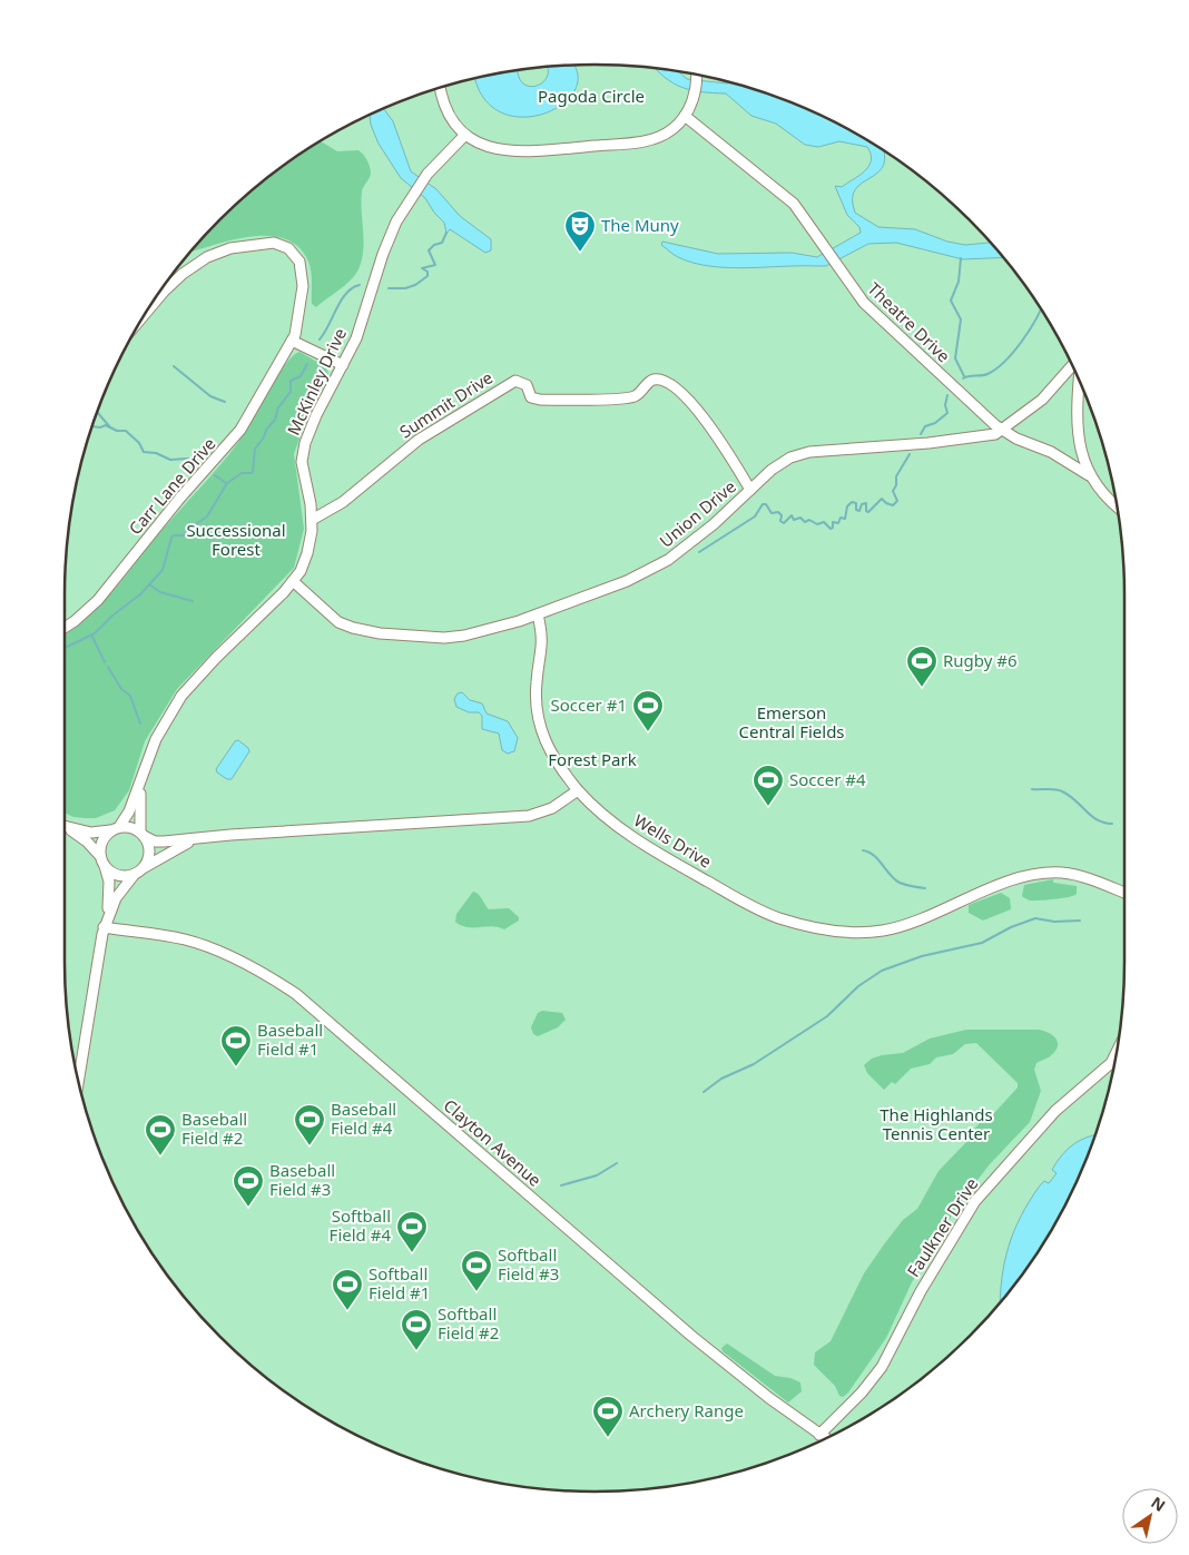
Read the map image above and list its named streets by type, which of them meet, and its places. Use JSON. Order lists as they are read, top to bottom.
{
  "streets": {
    "street": [
      "Theatre Drive",
      "McKinley Drive",
      "Summit Drive",
      "Carr Lane Drive",
      "Union Drive",
      "Wells Drive",
      "Clayton Avenue",
      "Faulkner Drive"
    ]
  },
  "crossings": [
    ["Theatre Drive", "Union Drive"],
    ["McKinley Drive", "Summit Drive"],
    ["McKinley Drive", "Union Drive"],
    ["Summit Drive", "Union Drive"],
    ["Union Drive", "Wells Drive"],
    ["Clayton Avenue", "Faulkner Drive"]
  ],
  "parks": [
    "Pagoda Circle",
    "Successional Forest",
    "Emerson Central Fields",
    "Forest Park",
    "The Highlands Tennis Center"
  ],
  "places": {
    "theatre": ["The Muny"],
    "sports": [
      "Rugby #6",
      "Soccer #1",
      "Soccer #4",
      "Baseball Field #1",
      "Baseball Field #4",
      "Baseball Field #2",
      "Baseball Field #3",
      "Softball Field #4",
      "Softball Field #3",
      "Softball Field #1",
      "Softball Field #2",
      "Archery Range"
    ]
  },
  "north": "top right"
}
